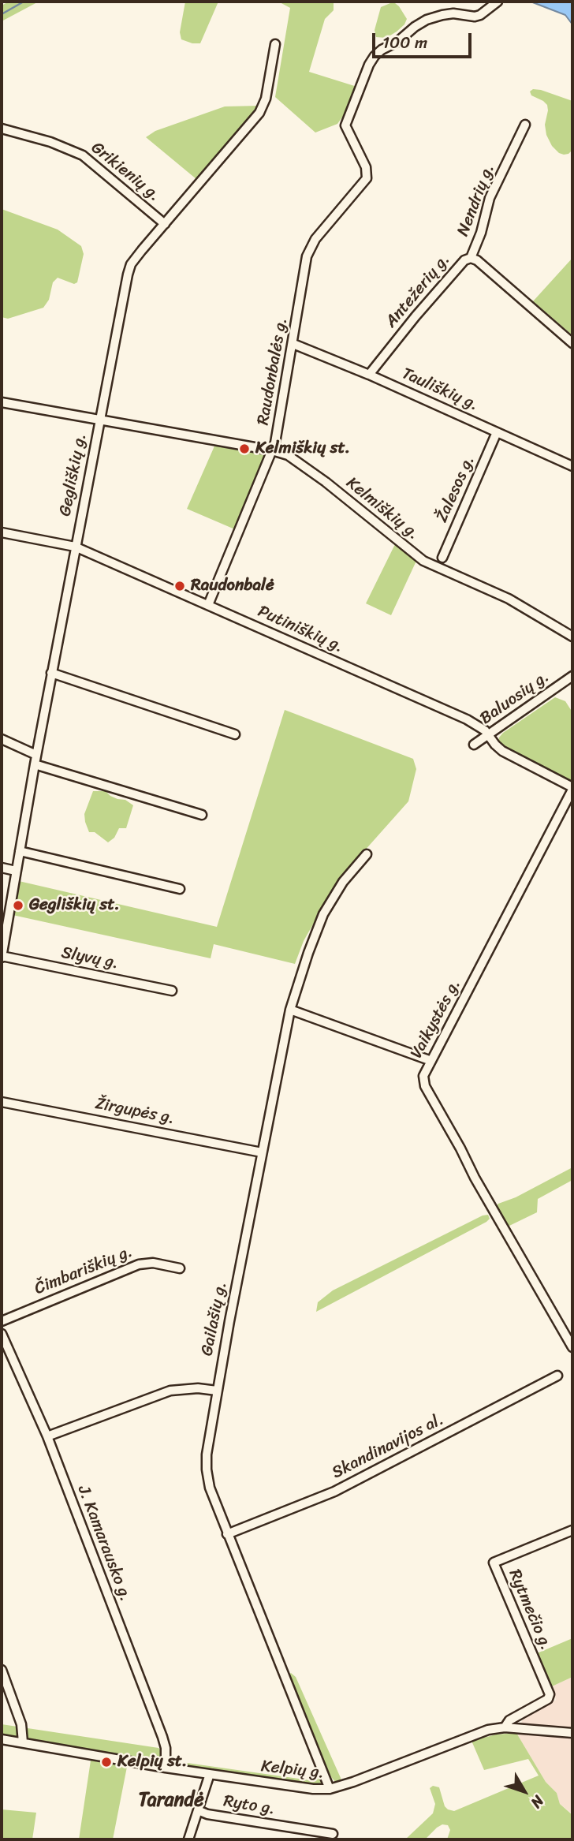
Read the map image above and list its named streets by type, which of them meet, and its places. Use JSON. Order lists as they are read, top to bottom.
{
  "streets": {
    "street": [
      "Grikienių g.",
      "Nendrių g.",
      "Antežerių g.",
      "Raudonbalės g.",
      "Tauliškių g.",
      "Gegliškių g.",
      "Žalesos g.",
      "Kelmiškių g.",
      "Putiniškių g.",
      "Baluosių g.",
      "Slyvų g.",
      "Vaikystės g.",
      "Žirgupės g.",
      "Čimbariškių g.",
      "Gailašių g.",
      "Skandinavijos al.",
      "J. Kamarausko g.",
      "Rytmečio g.",
      "Kelpių g.",
      "Ryto g."
    ]
  },
  "crossings": [
    ["Grikienių g.", "Gegliškių g."],
    ["Nendrių g.", "Antežerių g."],
    ["Antežerių g.", "Tauliškių g."],
    ["Raudonbalės g.", "Tauliškių g."],
    ["Raudonbalės g.", "Kelmiškių g."],
    ["Raudonbalės g.", "Putiniškių g."],
    ["Tauliškių g.", "Žalesos g."],
    ["Gegliškių g.", "Kelmiškių g."],
    ["Gegliškių g.", "Putiniškių g."],
    ["Gegliškių g.", "Slyvų g."],
    ["Putiniškių g.", "Baluosių g."],
    ["Putiniškių g.", "Vaikystės g."],
    ["Žirgupės g.", "Gailašių g."],
    ["Gailašių g.", "Skandinavijos al."],
    ["Gailašių g.", "Kelpių g."],
    ["J. Kamarausko g.", "Kelpių g."],
    ["Rytmečio g.", "Kelpių g."],
    ["Kelpių g.", "Ryto g."]
  ],
  "districts": ["Tarandė"],
  "places": [
    "Kelmiškių st.",
    "Raudonbalė",
    "Gegliškių st.",
    "Kelpių st."
  ],
  "scale_bar": "100 m",
  "north": "bottom right"
}
